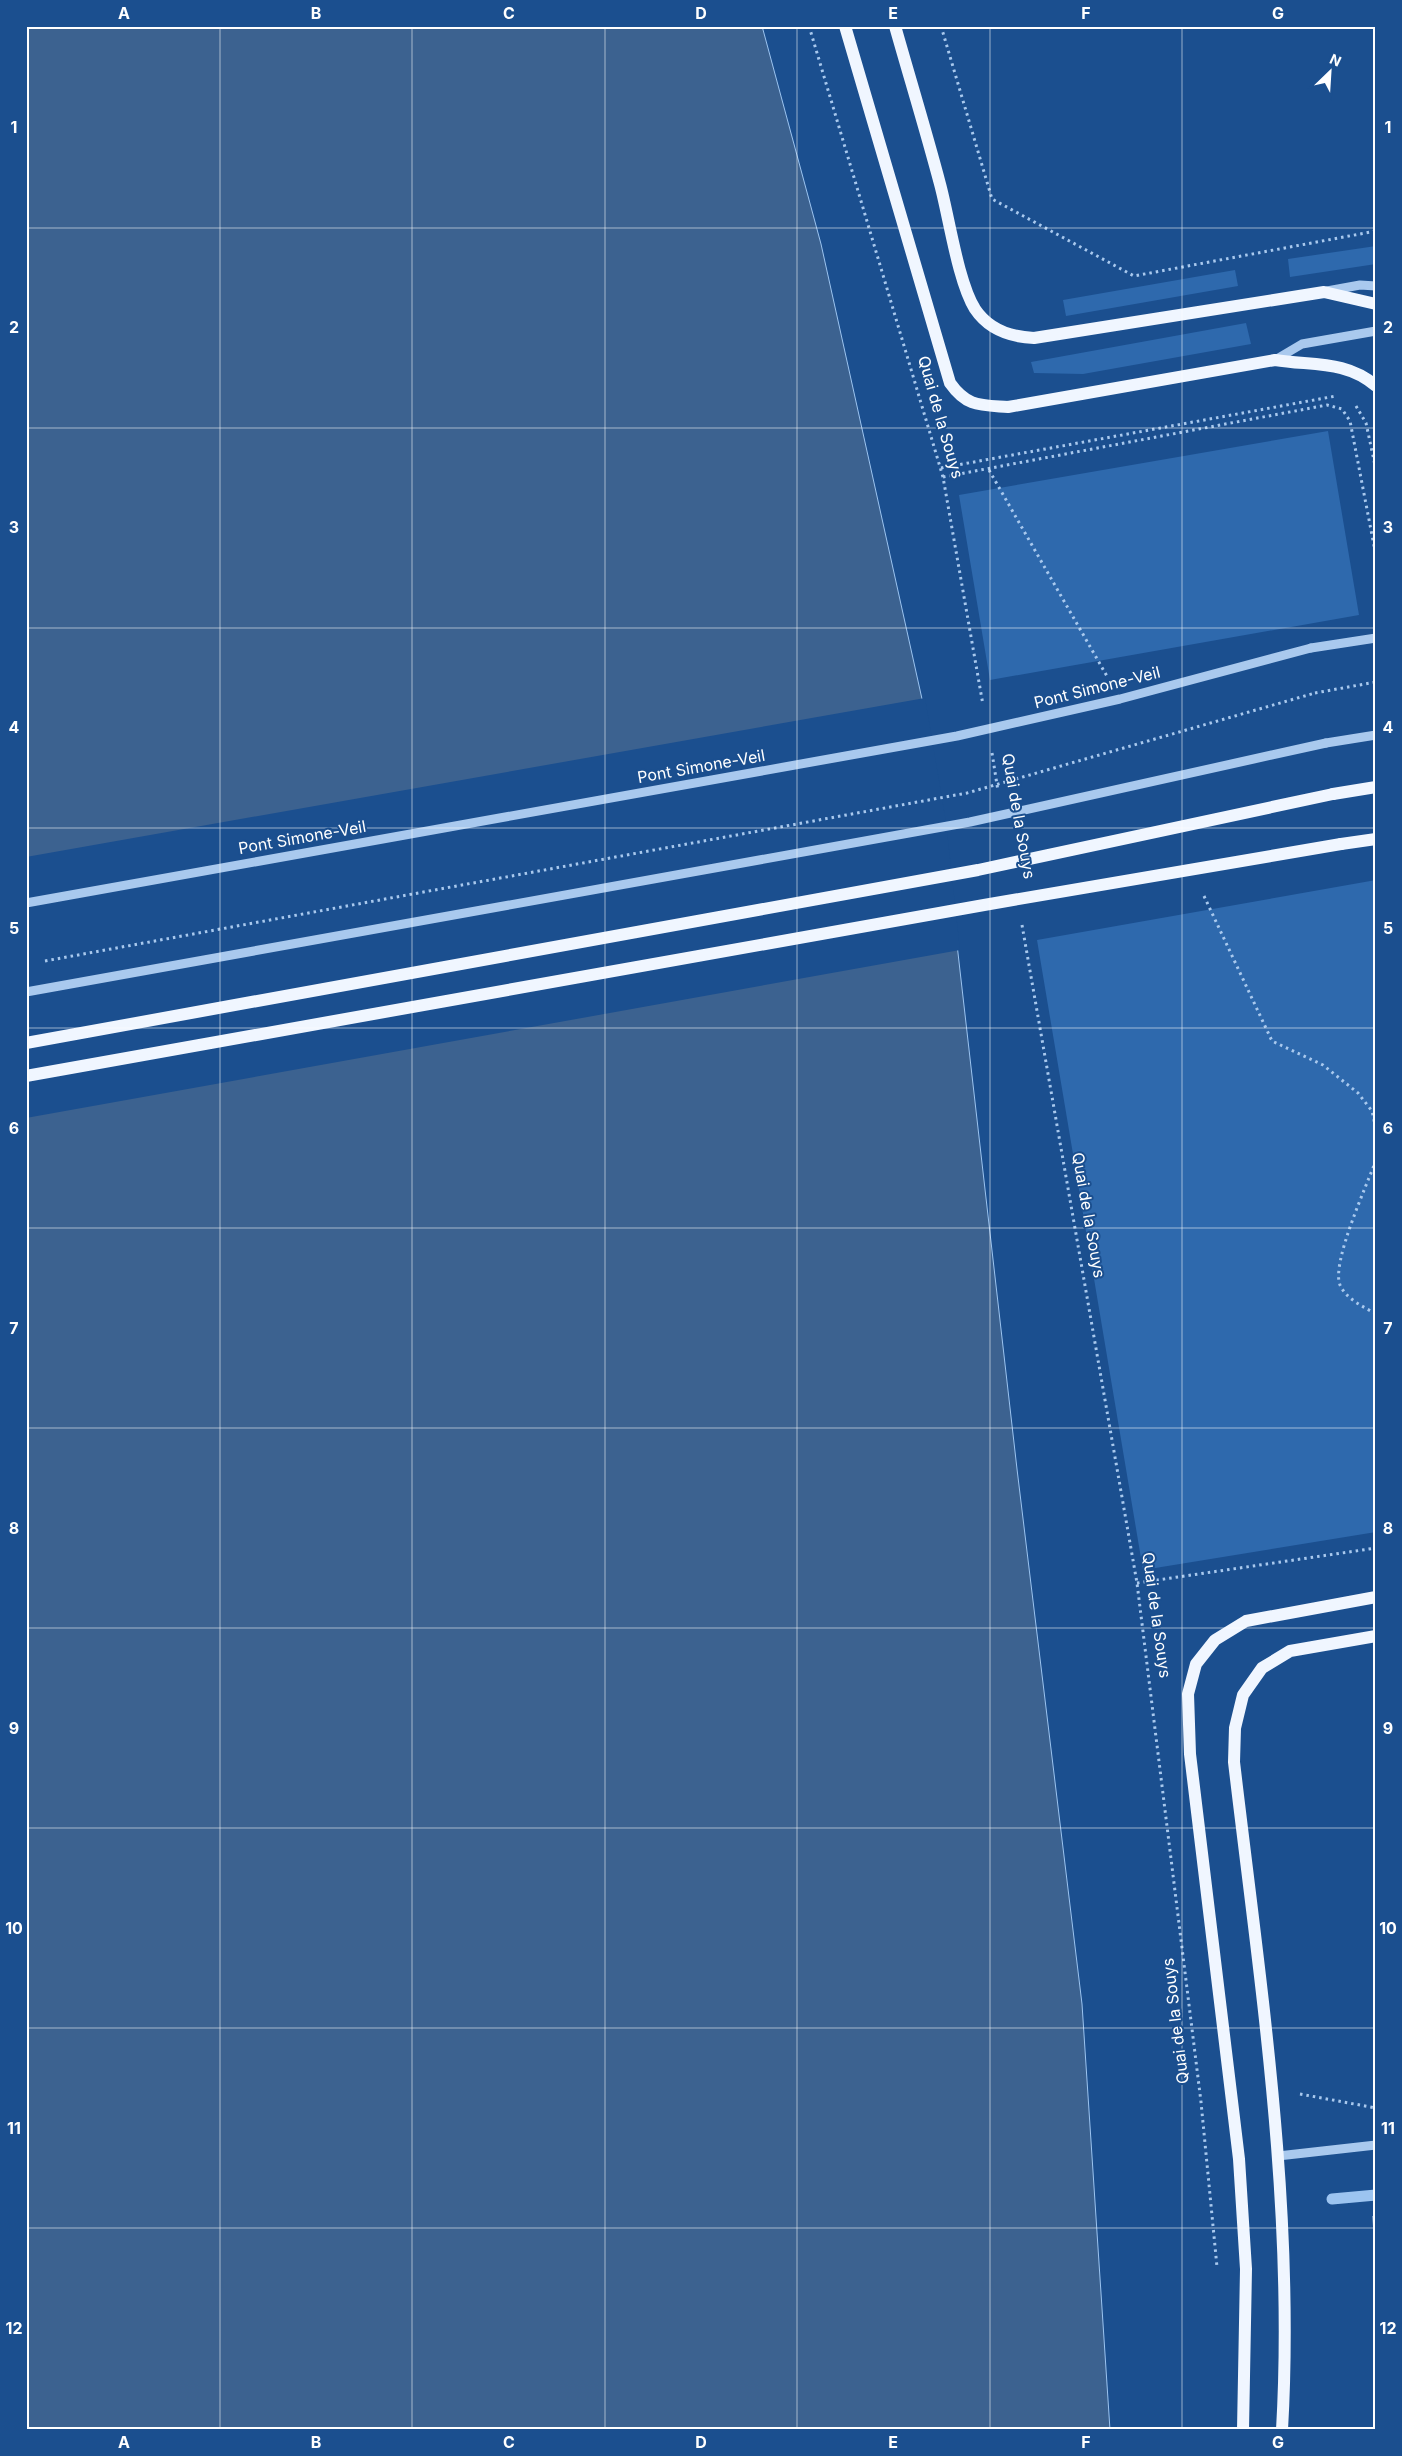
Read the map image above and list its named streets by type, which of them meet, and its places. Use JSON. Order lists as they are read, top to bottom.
{
  "streets": {
    "main road": ["Quai de la Souys"],
    "street": ["Pont Simone-Veil"]
  },
  "north": "top right",
  "grid": {
    "columns": [
      "A",
      "B",
      "C",
      "D",
      "E",
      "F",
      "G"
    ],
    "rows": [
      "1",
      "2",
      "3",
      "4",
      "5",
      "6",
      "7",
      "8",
      "9",
      "10",
      "11",
      "12"
    ]
  }
}
